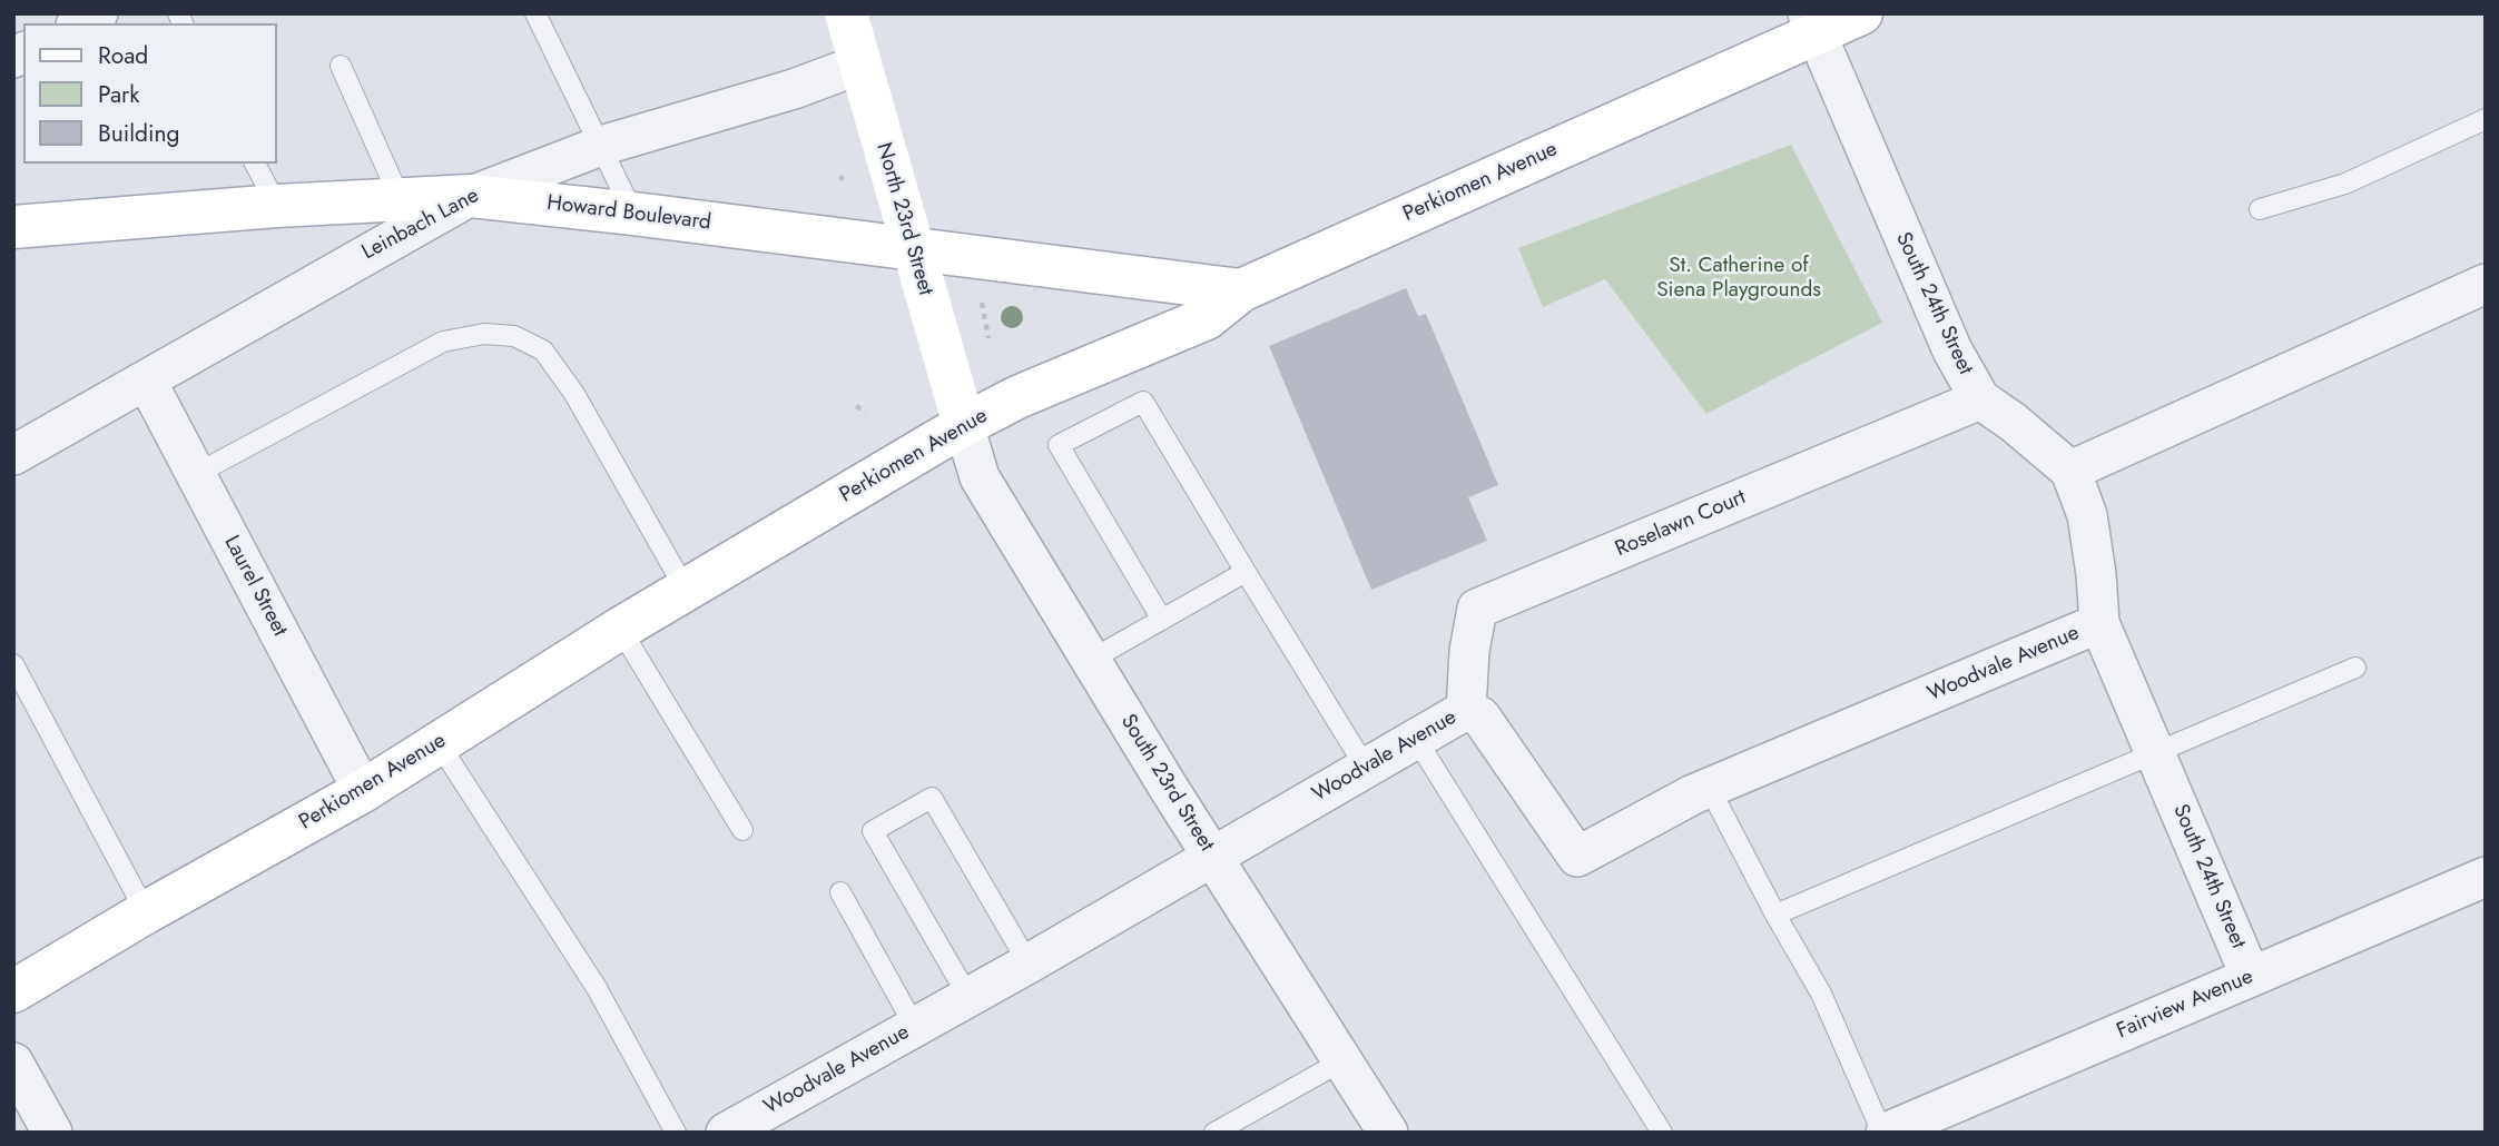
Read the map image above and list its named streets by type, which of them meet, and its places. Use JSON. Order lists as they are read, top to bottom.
{
  "streets": {
    "main road": ["Perkiomen Avenue", "Howard Boulevard", "North 23rd Street"],
    "street": [
      "Leinbach Lane",
      "South 24th Street",
      "Roselawn Court",
      "Laurel Street",
      "Woodvale Avenue",
      "South 23rd Street",
      "Fairview Avenue"
    ]
  },
  "crossings": [
    ["Perkiomen Avenue", "Howard Boulevard"],
    ["Perkiomen Avenue", "North 23rd Street"],
    ["Perkiomen Avenue", "South 24th Street"],
    ["Perkiomen Avenue", "Laurel Street"],
    ["Perkiomen Avenue", "South 23rd Street"],
    ["Howard Boulevard", "North 23rd Street"],
    ["Howard Boulevard", "Leinbach Lane"],
    ["North 23rd Street", "Leinbach Lane"],
    ["North 23rd Street", "South 23rd Street"],
    ["Leinbach Lane", "Laurel Street"],
    ["South 24th Street", "Roselawn Court"],
    ["South 24th Street", "Woodvale Avenue"],
    ["South 24th Street", "Fairview Avenue"],
    ["Roselawn Court", "Woodvale Avenue"],
    ["Woodvale Avenue", "South 23rd Street"]
  ],
  "parks": ["St. Catherine of Siena Playgrounds"],
  "legend": ["Road", "Park", "Building"]
}
